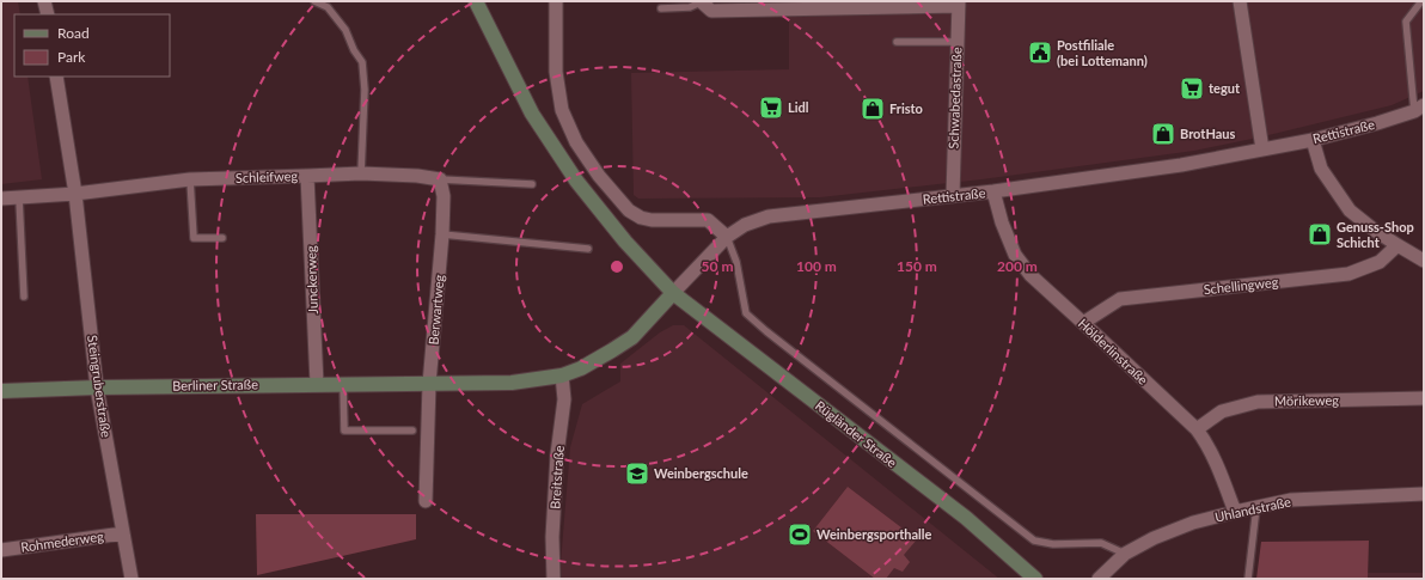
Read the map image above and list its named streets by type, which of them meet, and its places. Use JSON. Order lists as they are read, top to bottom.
{
  "streets": {
    "main road": ["Berliner Straße", "Rügländer Straße"],
    "street": [
      "Schwabedastraße",
      "Rettistraße",
      "Schleifweg",
      "Junckerweg",
      "Schellingweg",
      "Berwartweg",
      "Hölderlinstraße",
      "Steingruberstraße",
      "Mörikeweg",
      "Breitstraße",
      "Uhlandstraße",
      "Rohmederweg"
    ]
  },
  "crossings": [
    ["Schwabedastraße", "Rettistraße"],
    ["Rettistraße", "Hölderlinstraße"],
    ["Rettistraße", "Berliner Straße"],
    ["Rettistraße", "Rügländer Straße"],
    ["Schleifweg", "Junckerweg"],
    ["Schleifweg", "Berwartweg"],
    ["Schleifweg", "Steingruberstraße"],
    ["Junckerweg", "Berliner Straße"],
    ["Schellingweg", "Hölderlinstraße"],
    ["Berwartweg", "Berliner Straße"],
    ["Hölderlinstraße", "Mörikeweg"],
    ["Hölderlinstraße", "Uhlandstraße"],
    ["Berliner Straße", "Steingruberstraße"],
    ["Berliner Straße", "Rügländer Straße"],
    ["Berliner Straße", "Breitstraße"],
    ["Steingruberstraße", "Rohmederweg"]
  ],
  "places": {
    "public building": ["Postfiliale (bei Lottemann)"],
    "supermarket": ["tegut", "Lidl"],
    "shop": ["Fristo", "BrotHaus", "Genuss-Shop Schicht"],
    "school or university": ["Weinbergschule"],
    "sports": ["Weinbergsporthalle"]
  },
  "legend": ["Road", "Park"],
  "rings": [
    "50 m",
    "100 m",
    "150 m",
    "200 m"
  ]
}
